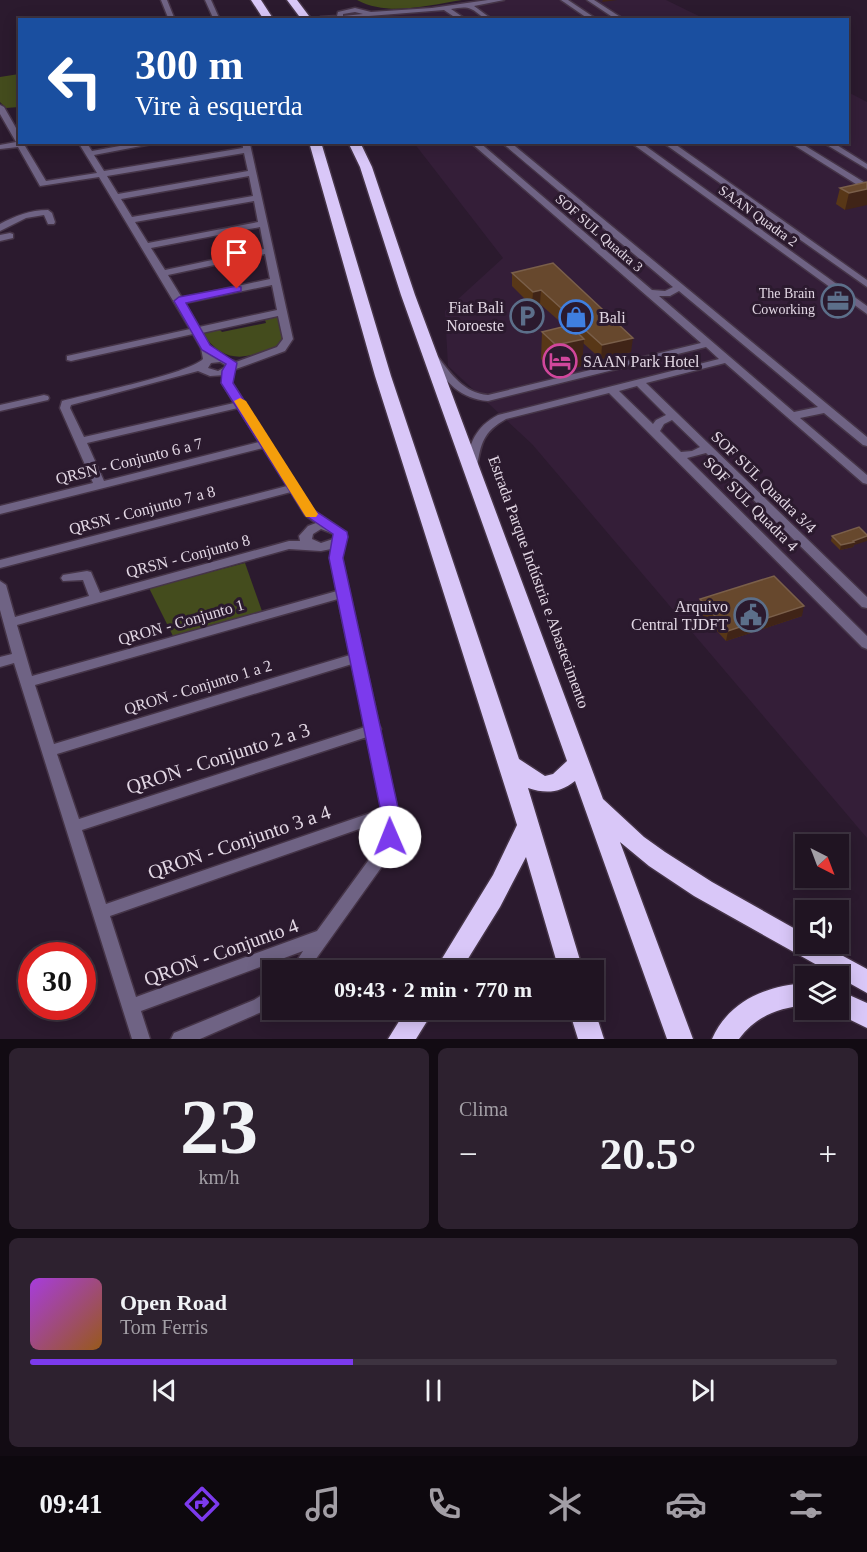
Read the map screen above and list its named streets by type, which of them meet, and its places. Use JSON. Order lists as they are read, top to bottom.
{
  "streets": {
    "highway": ["Estrada Parque Indústria e Abastecimento"],
    "street": [
      "SAAN Quadra 2",
      "SOF SUL Quadra 3",
      "QRSN - Conjunto 6 a 7",
      "SOF SUL Quadra 3/4",
      "SOF SUL Quadra 4",
      "QRSN - Conjunto 7 a 8",
      "QRSN - Conjunto 8",
      "QRON - Conjunto 1",
      "QRON - Conjunto 1 a 2",
      "QRON - Conjunto 2 a 3",
      "QRON - Conjunto 3 a 4",
      "QRON - Conjunto 4"
    ]
  },
  "places": {
    "office": ["The Brain Coworking"],
    "parking": ["Fiat Bali Noroeste"],
    "shop": ["Bali"],
    "hotel": ["SAAN Park Hotel"],
    "public building": ["Arquivo Central TJDFT"]
  },
  "north": "bottom right",
  "page": {
    "turn": ["300 m", "Vire à esquerda"],
    "limit": "30",
    "trip": "09:43 · 2 min · 770 m",
    "tile": [
      ["23", "km/h"],
      "Clima"
    ],
    "heat": ["−", "20.5°", "+"],
    "song": ["Open Road", "Tom Ferris"],
    "tabs": "09:41"
  }
}
